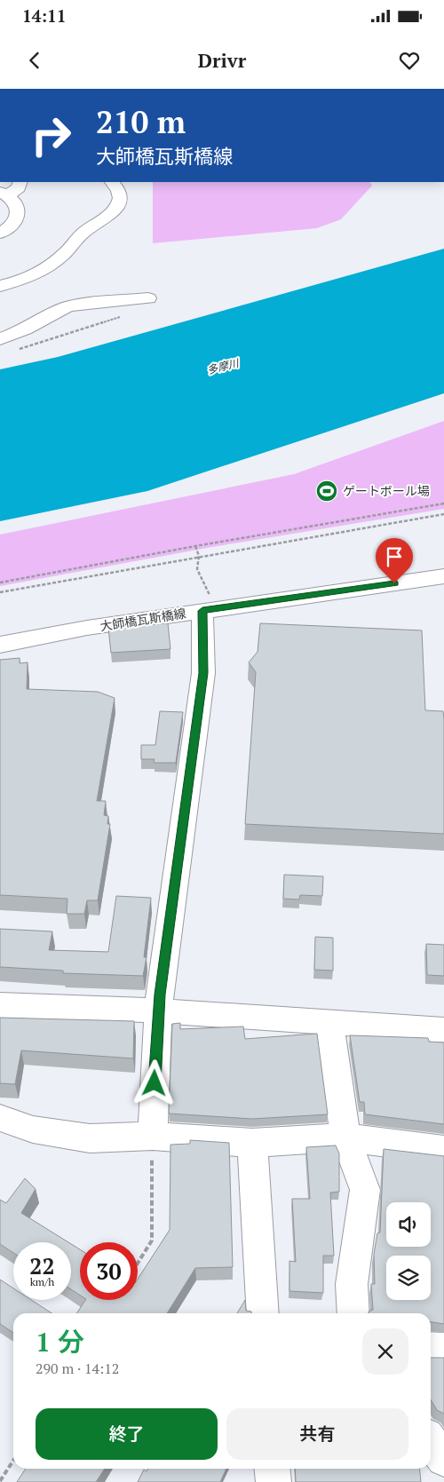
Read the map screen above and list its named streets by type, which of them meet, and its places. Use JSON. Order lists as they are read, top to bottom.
{
  "streets": {
    "street": ["大師橋瓦斯橋線"]
  },
  "water": ["多摩川"],
  "places": {
    "sports": ["ゲートボール場"]
  },
  "page": {
    "status": "14:11",
    "header": "Drivr",
    "turn": ["210 m", "大師橋瓦斯橋線"],
    "speed": "22 km/h",
    "limit": "30",
    "heading": ["1 分", "290 m · 14:12"],
    "buttons": ["終了", "共有"]
  }
}
